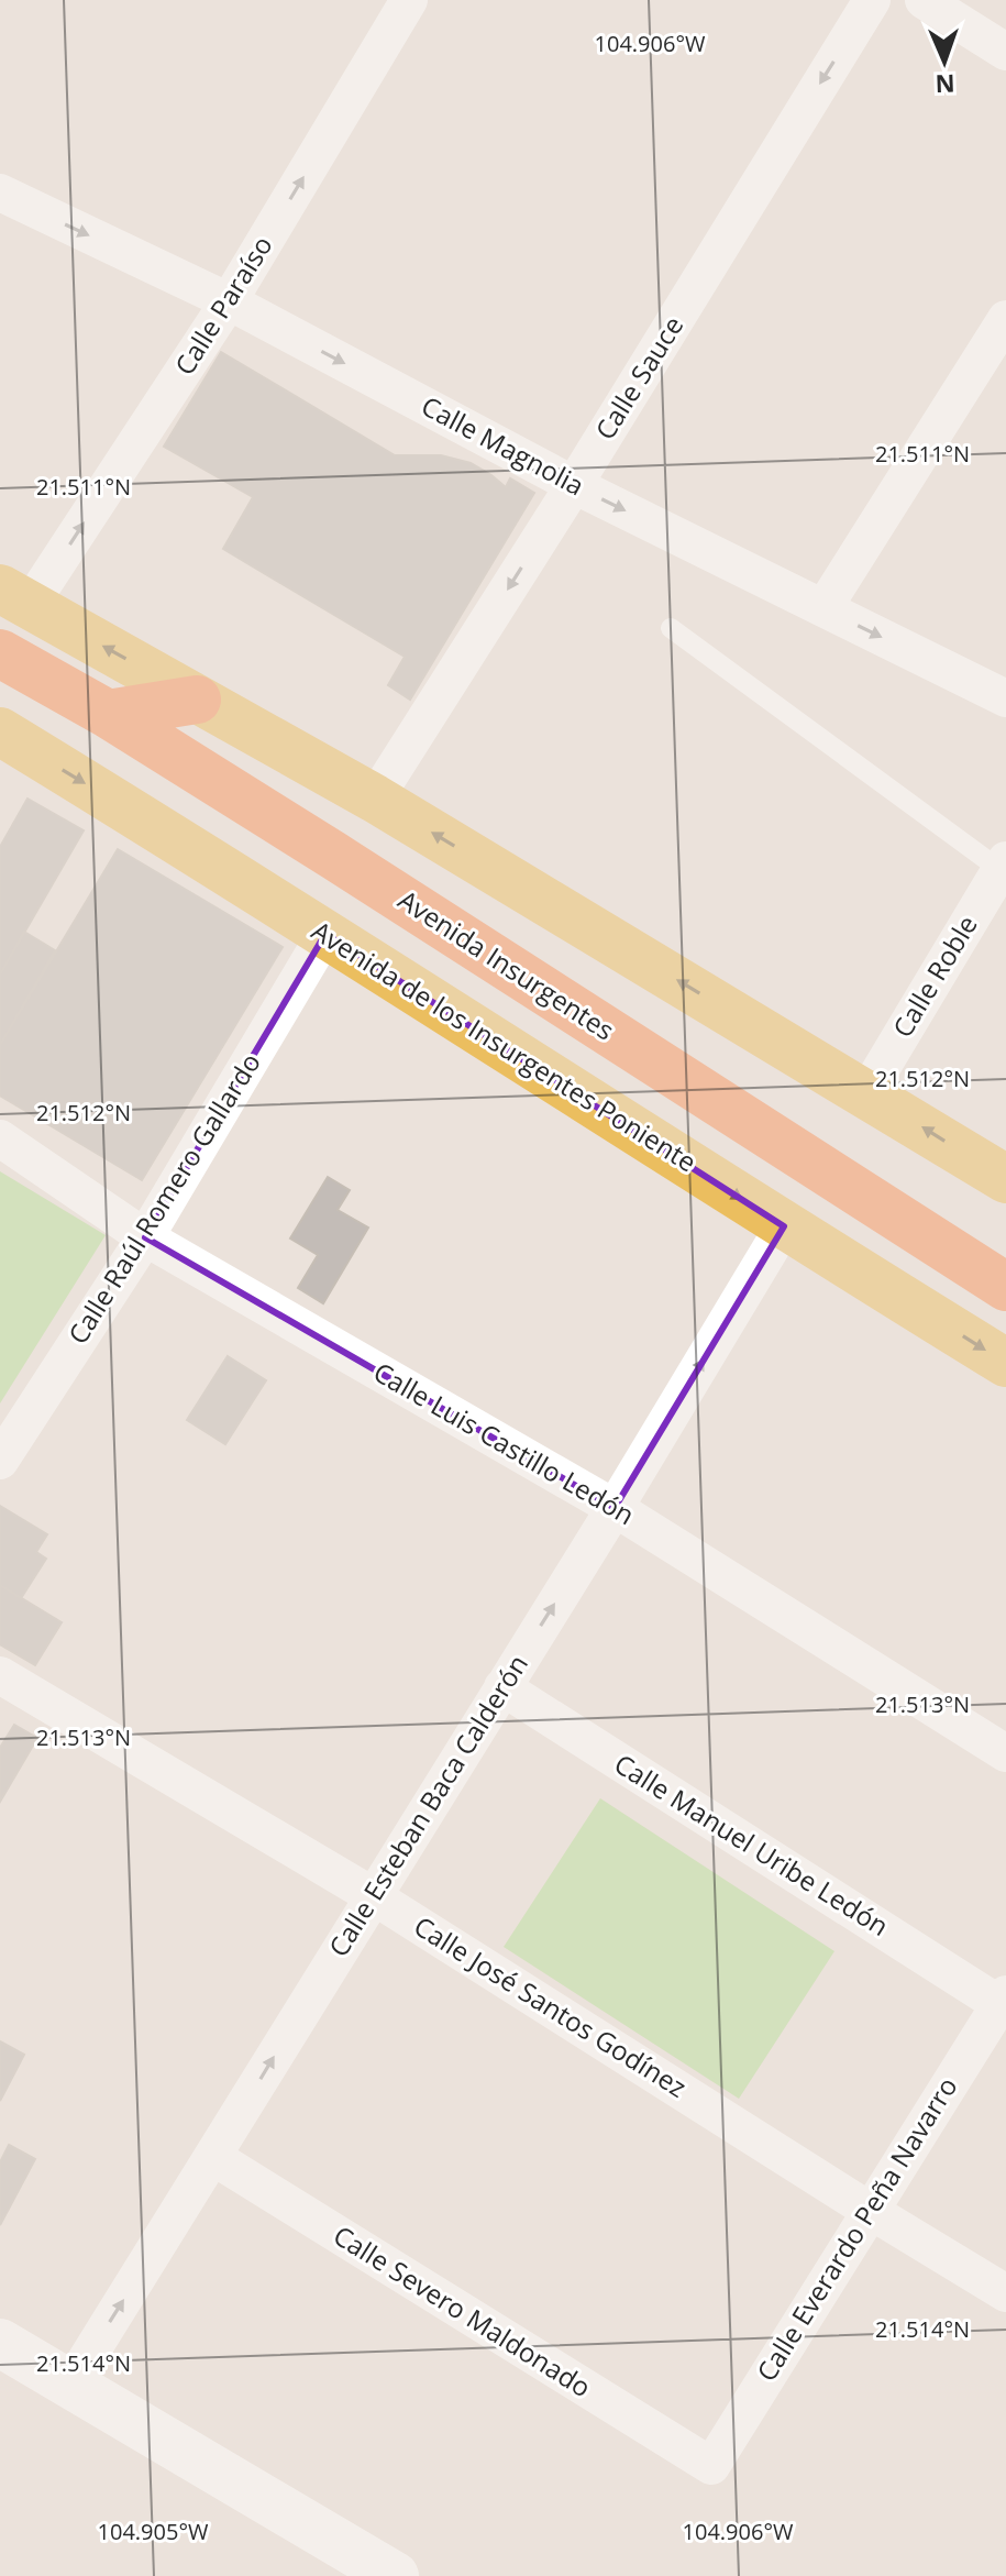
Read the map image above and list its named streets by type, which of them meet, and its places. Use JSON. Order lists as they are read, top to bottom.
{
  "streets": {
    "highway": ["Avenida Insurgentes"],
    "main road": ["Avenida de los Insurgentes Poniente"],
    "street": [
      "Calle Paraíso",
      "Calle Sauce",
      "Calle Magnolia",
      "Calle Roble",
      "Calle Raúl Romero Gallardo",
      "Calle Luis Castillo Ledón",
      "Calle Esteban Baca Calderón",
      "Calle Manuel Uribe Ledón",
      "Calle José Santos Godínez",
      "Calle Everardo Peña Navarro",
      "Calle Severo Maldonado"
    ]
  },
  "crossings": [
    ["Calle Paraíso", "Calle Magnolia"],
    ["Calle Sauce", "Calle Magnolia"],
    ["Avenida de los Insurgentes Poniente", "Calle Raúl Romero Gallardo"],
    ["Avenida de los Insurgentes Poniente", "Calle Esteban Baca Calderón"],
    ["Calle Raúl Romero Gallardo", "Calle Luis Castillo Ledón"],
    ["Calle Luis Castillo Ledón", "Calle Esteban Baca Calderón"],
    ["Calle Esteban Baca Calderón", "Calle Manuel Uribe Ledón"],
    ["Calle Esteban Baca Calderón", "Calle José Santos Godínez"],
    ["Calle Esteban Baca Calderón", "Calle Severo Maldonado"],
    ["Calle Manuel Uribe Ledón", "Calle Everardo Peña Navarro"],
    ["Calle José Santos Godínez", "Calle Everardo Peña Navarro"],
    ["Calle Everardo Peña Navarro", "Calle Severo Maldonado"]
  ],
  "one_way": ["Calle Paraíso", "Calle Magnolia", "Calle Esteban Baca Calderón"],
  "north": "bottom",
  "coordinates": [
    "104.906°W",
    "21.511°N",
    "21.512°N",
    "21.513°N",
    "21.514°N",
    "104.905°W"
  ]
}
